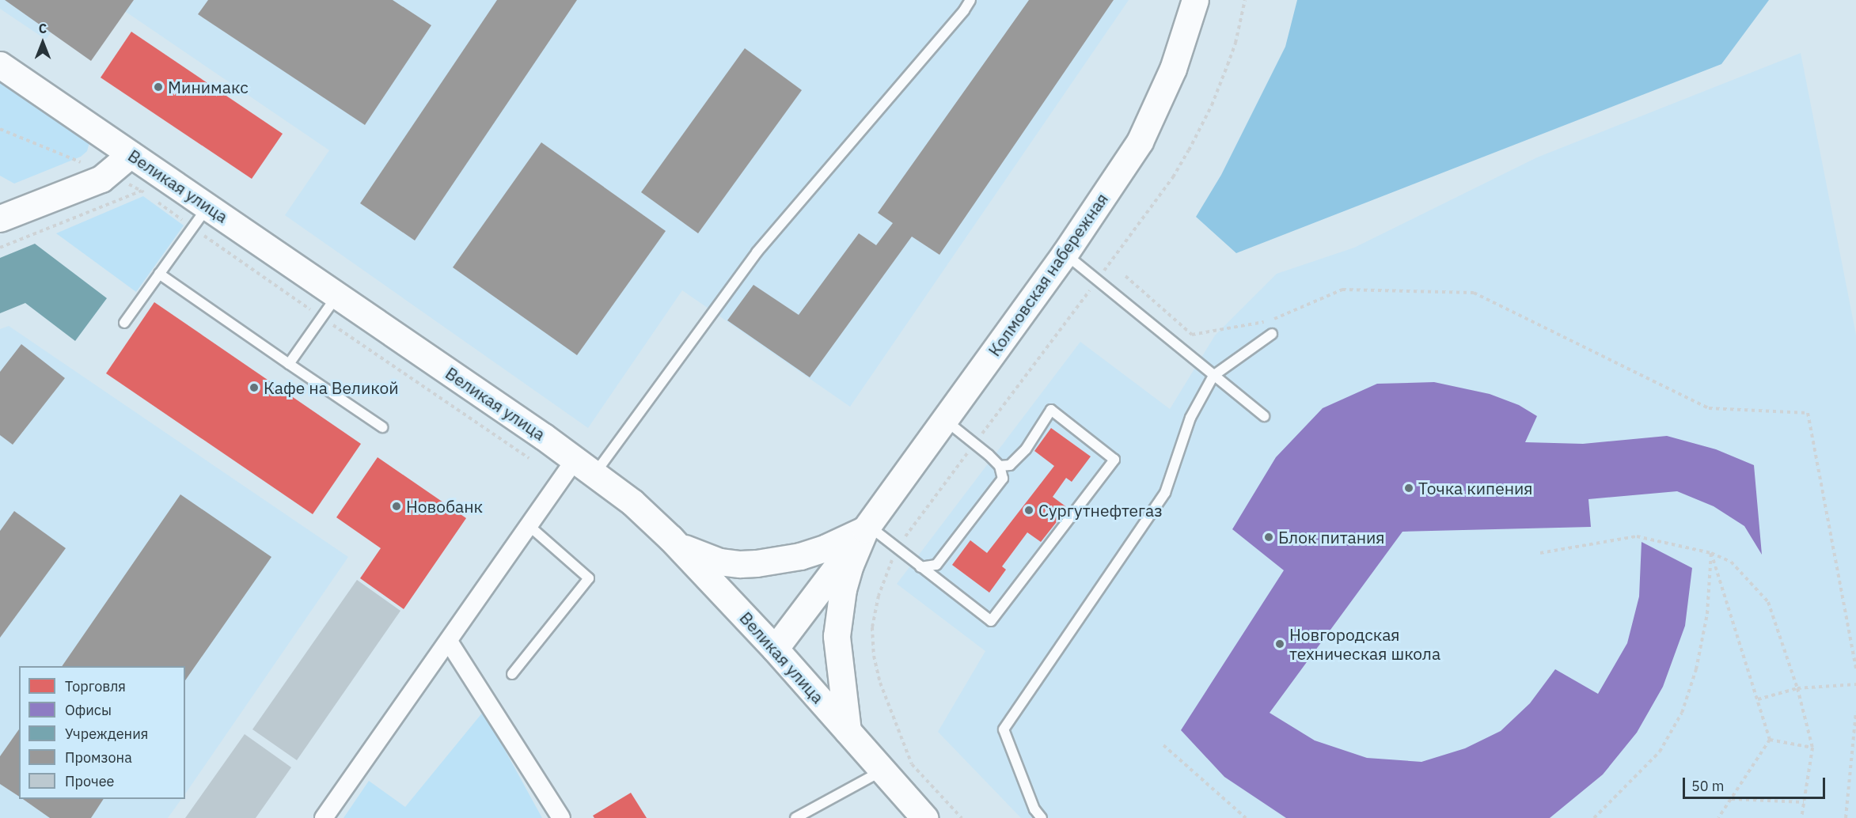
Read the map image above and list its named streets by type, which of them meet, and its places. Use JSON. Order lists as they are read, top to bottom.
{
  "streets": {
    "main road": ["Великая улица", "Колмовская набережная"]
  },
  "places": [
    "Минимакс",
    "Кафе на Великой",
    "Точка кипения",
    "Новобанк",
    "Сургутнефтегаз",
    "Блок питания",
    "Новгородская техническая школа"
  ],
  "legend": [
    "Торговля",
    "Офисы",
    "Учреждения",
    "Промзона",
    "Прочее"
  ],
  "scale_bar": "50 m",
  "north": "top"
}
